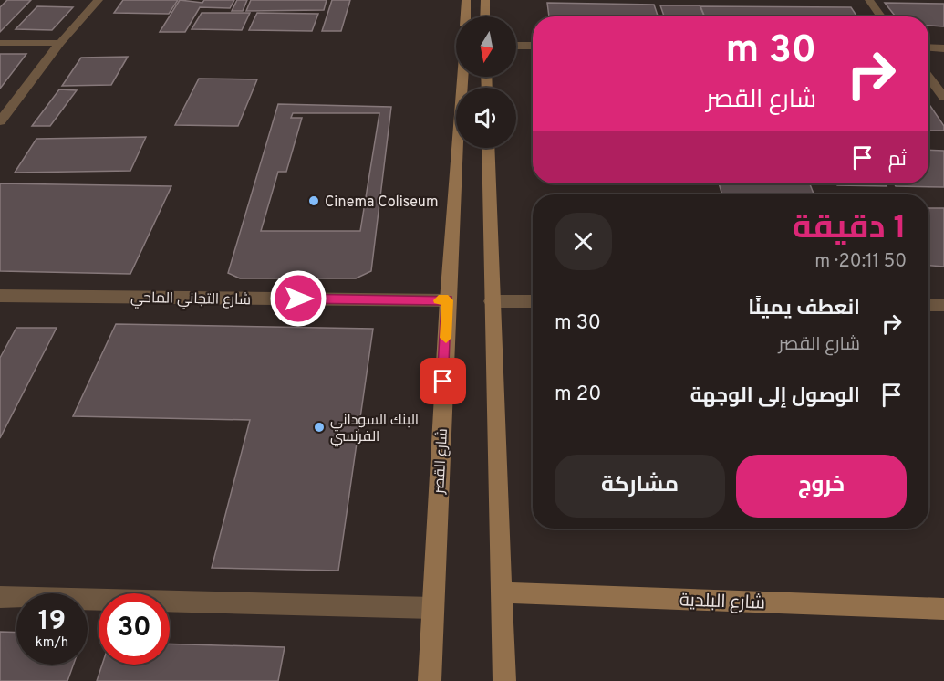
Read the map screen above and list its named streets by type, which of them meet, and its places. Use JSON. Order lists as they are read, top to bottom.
{
  "streets": {
    "main road": ["شارع القصر", "شارع البلدية"],
    "street": ["شارع التجاني الماحي"]
  },
  "crossings": [
    ["شارع التجاني الماحي", "شارع القصر"]
  ],
  "places": ["Cinema Coliseum", "البنك السوداني الفرنسي"],
  "north": "bottom",
  "page": {
    "turn": ["30 m", "شارع القصر"],
    "then": "ثم",
    "heading": ["1 دقيقة", "50 m · 20:11"],
    "list": [
      {
        "name": "انعطف يمينًا",
        "note": "شارع القصر",
        "value": "30 m"
      },
      {
        "name": "الوصول إلى الوجهة",
        "value": "20 m"
      }
    ],
    "buttons": ["خروج", "مشاركة"],
    "speed": "19 km/h",
    "limit": "30"
  }
}
